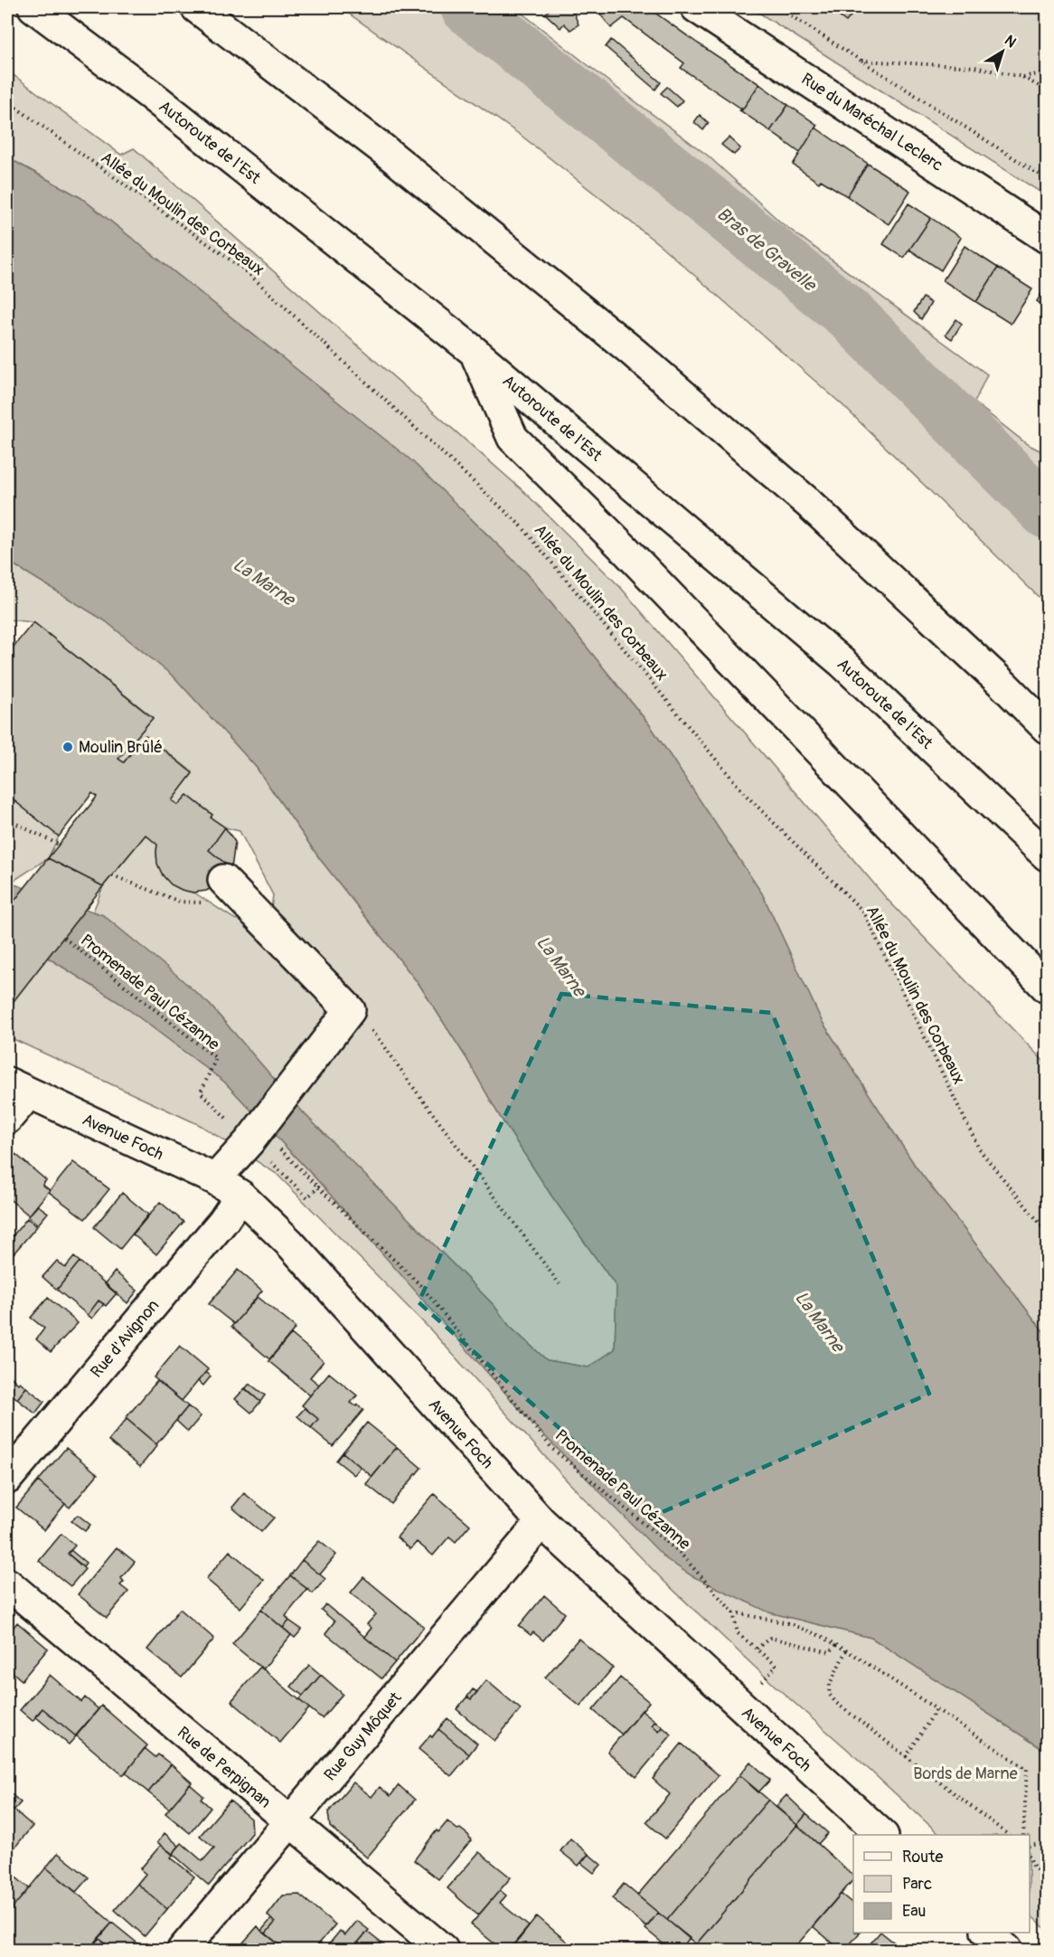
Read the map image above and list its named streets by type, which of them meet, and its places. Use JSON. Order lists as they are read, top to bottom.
{
  "streets": {
    "main road": [
      "Rue du Maréchal Leclerc",
      "Autoroute de l’Est",
      "Avenue Foch",
      "Rue d'Avignon",
      "Rue Guy Môquet",
      "Rue de Perpignan"
    ],
    "path": ["Allée du Moulin des Corbeaux", "Promenade Paul Cézanne"]
  },
  "crossings": [
    ["Avenue Foch", "Rue d'Avignon"],
    ["Avenue Foch", "Rue Guy Môquet"],
    ["Rue Guy Môquet", "Rue de Perpignan"]
  ],
  "water": ["Bras de Gravelle", "La Marne"],
  "parks": ["Bords de Marne"],
  "places": ["Moulin Brûlé"],
  "legend": ["Route", "Parc", "Eau"],
  "north": "top right"
}
